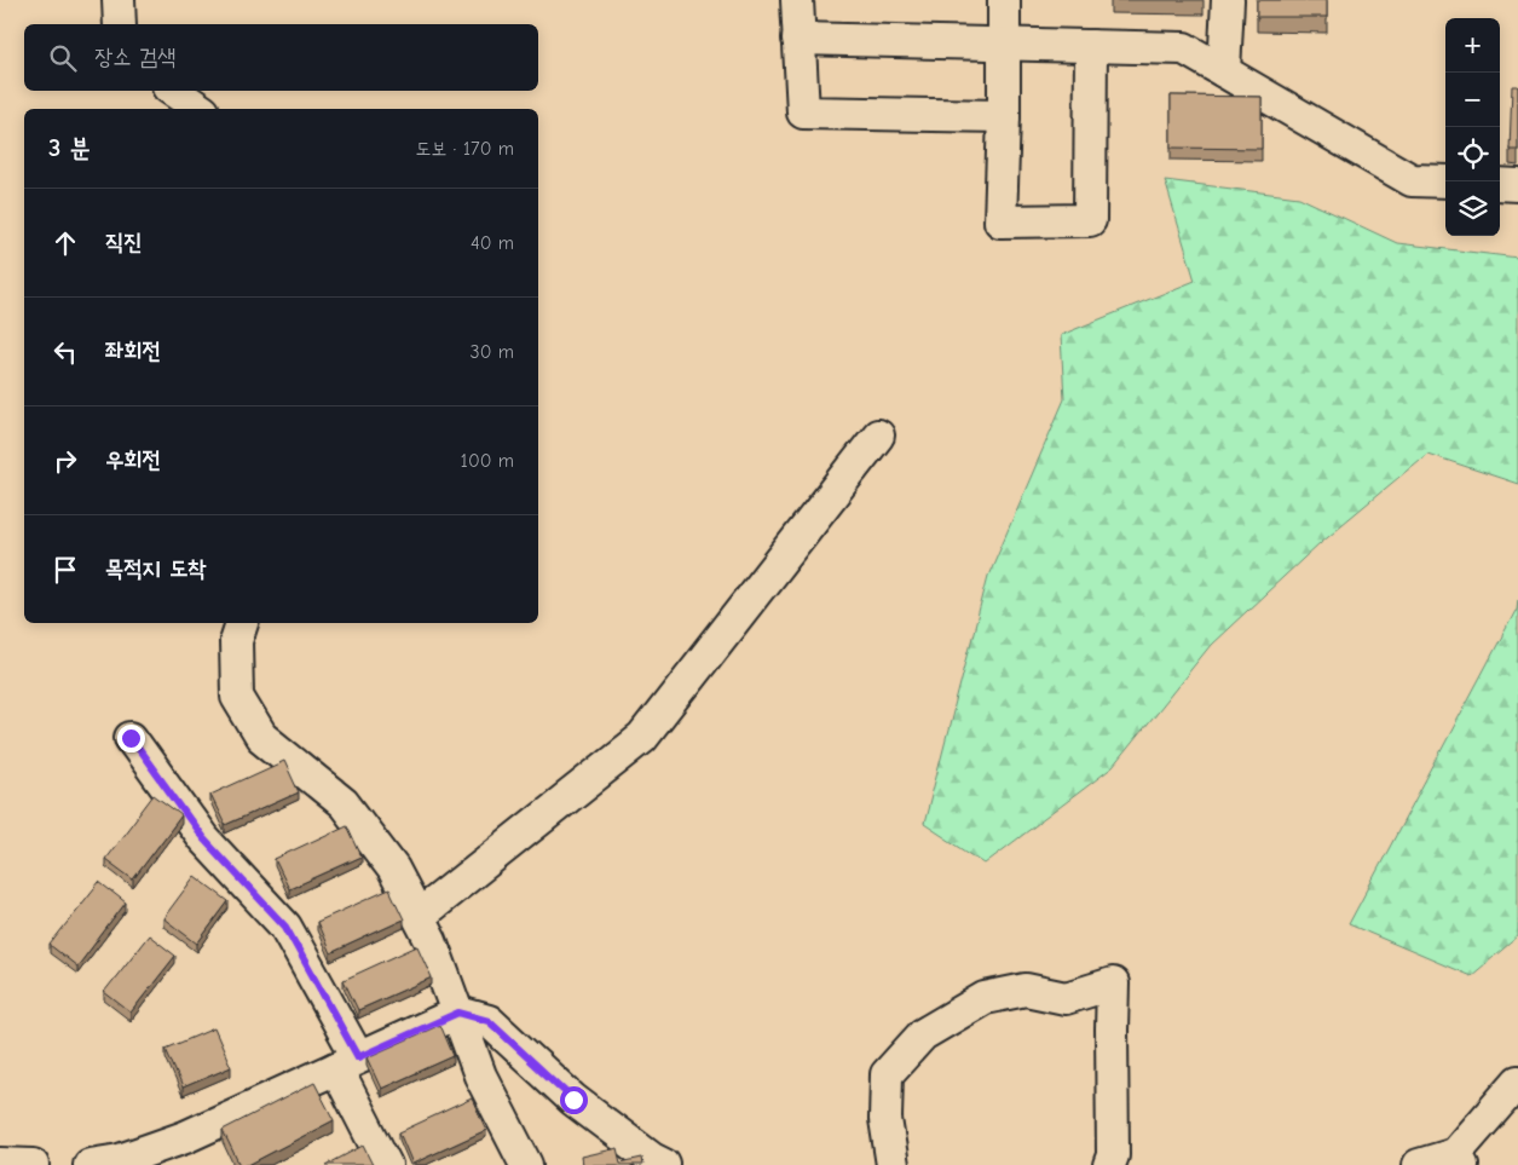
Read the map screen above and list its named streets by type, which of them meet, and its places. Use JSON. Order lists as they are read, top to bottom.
{
  "page": {
    "map_buttons": ["+", "−"],
    "search": "장소 검색",
    "heading": ["3 분", "도보 · 170 m"],
    "list": [
      ["직진", "40 m"],
      ["좌회전", "30 m"],
      ["우회전", "100 m"],
      "목적지 도착"
    ]
  }
}
